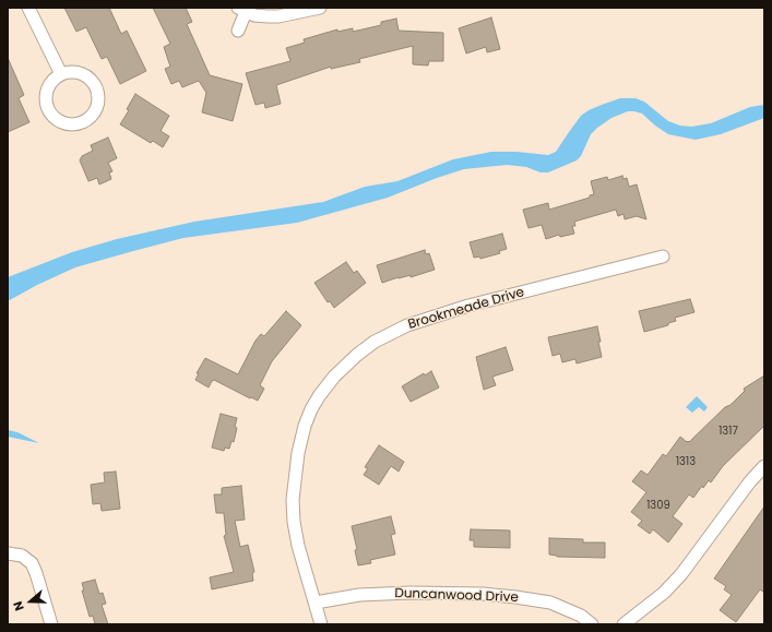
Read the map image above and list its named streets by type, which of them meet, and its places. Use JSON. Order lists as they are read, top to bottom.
{
  "streets": {
    "street": ["Brookmeade Drive", "Duncanwood Drive"]
  },
  "crossings": [
    ["Brookmeade Drive", "Duncanwood Drive"]
  ],
  "house_numbers": ["1317", "1313", "1309"],
  "north": "left"
}
